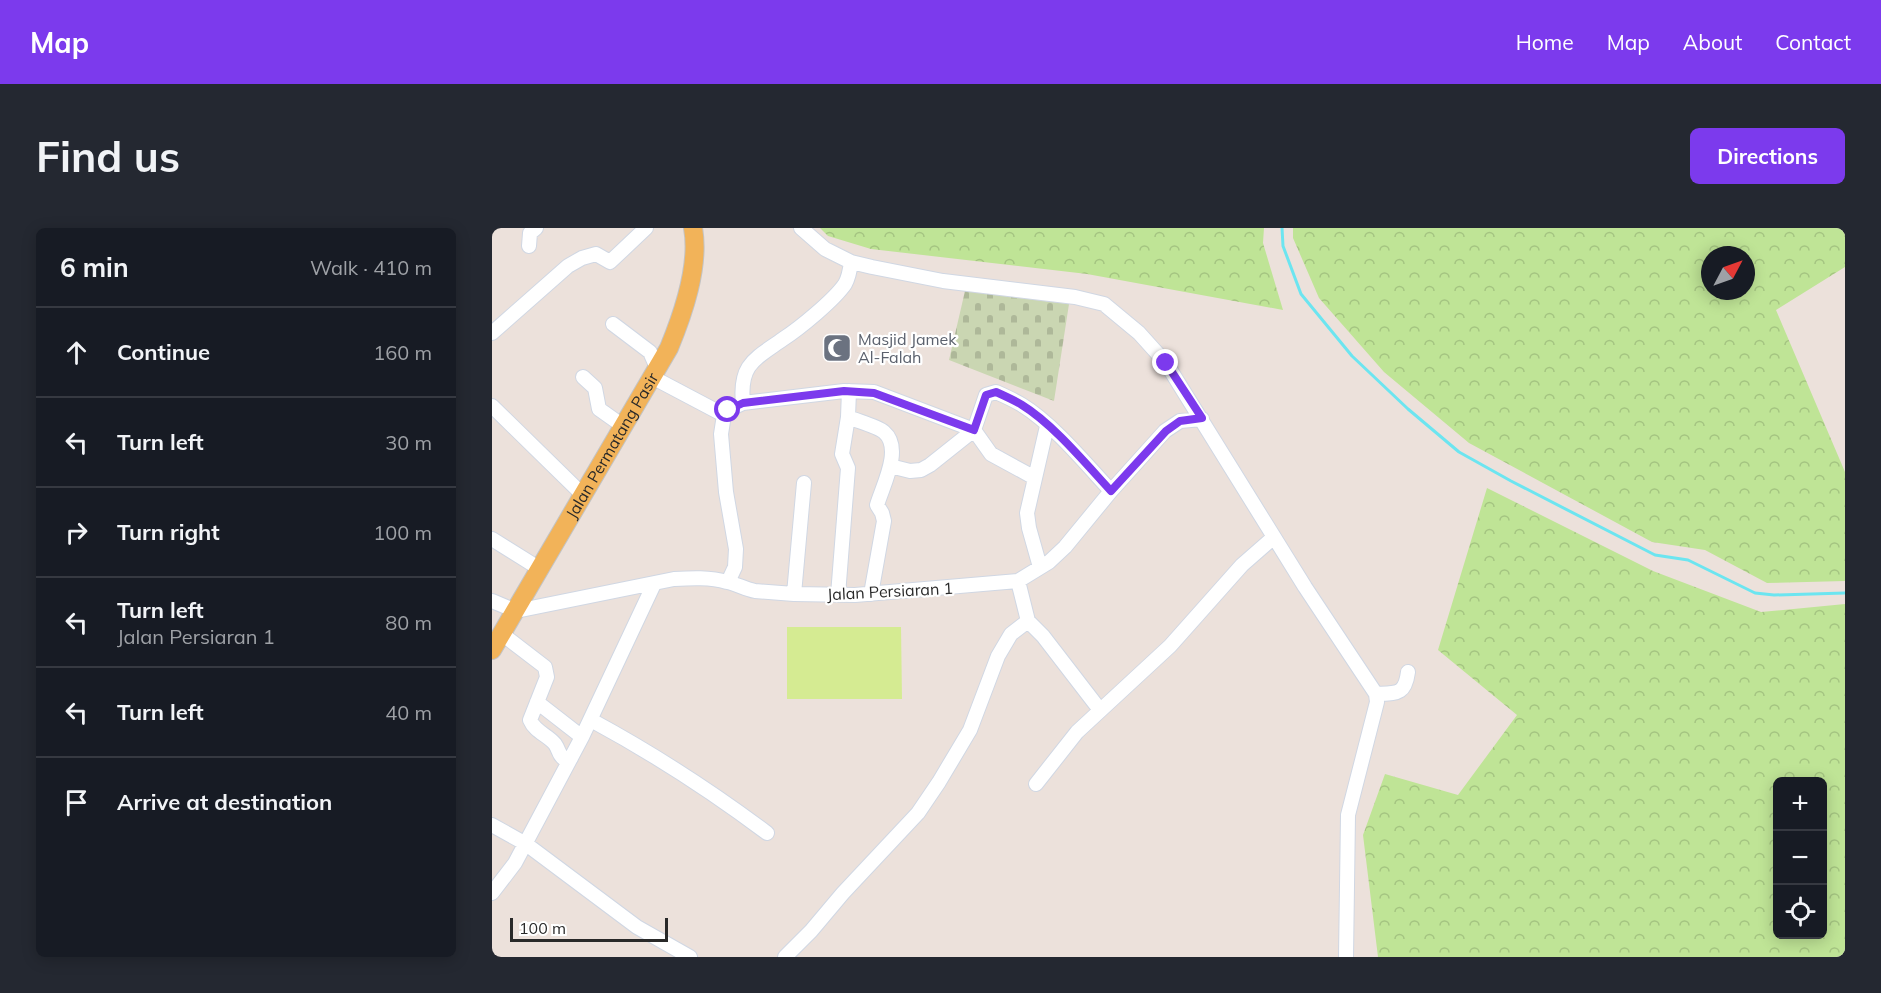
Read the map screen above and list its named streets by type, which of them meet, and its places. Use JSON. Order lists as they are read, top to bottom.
{
  "streets": {
    "main road": ["Jalan Permatang Pasir"],
    "street": ["Jalan Persiaran 1"]
  },
  "crossings": [
    ["Jalan Permatang Pasir", "Jalan Persiaran 1"]
  ],
  "places": {
    "mosque": ["Masjid Jamek Al-Falah"]
  },
  "scale_bar": "100 m",
  "north": "top right",
  "page": {
    "header": "Map",
    "nav": [
      "Home",
      "Map",
      "About",
      "Contact"
    ],
    "buttons": "Directions",
    "title": "Find us",
    "heading": ["6 min", "Walk · 410 m"],
    "list": [
      ["Continue", "160 m"],
      ["Turn left", "30 m"],
      ["Turn right", "100 m"],
      ["Turn left", "Jalan Persiaran 1", "80 m"],
      ["Turn left", "40 m"],
      "Arrive at destination"
    ],
    "map_buttons": ["+", "−"],
    "scale": "100 m"
  }
}
